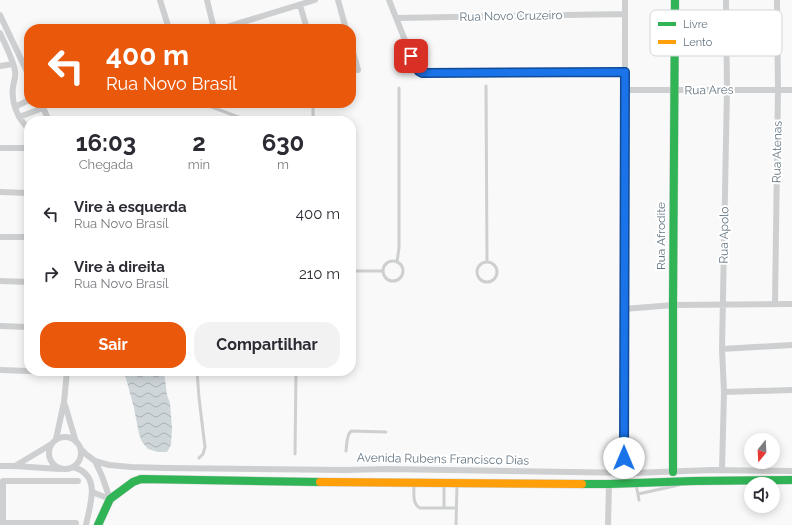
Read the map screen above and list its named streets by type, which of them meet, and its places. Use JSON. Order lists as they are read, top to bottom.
{
  "streets": {
    "street": [
      "Rua Novo Cruzeiro",
      "Rua Ares",
      "Rua Atenas",
      "Rua Apolo",
      "Rua Afrodite",
      "Avenida Rubens Francisco Dias"
    ]
  },
  "crossings": [
    ["Rua Ares", "Rua Atenas"],
    ["Rua Ares", "Rua Apolo"],
    ["Rua Ares", "Rua Afrodite"],
    ["Rua Apolo", "Avenida Rubens Francisco Dias"],
    ["Rua Afrodite", "Avenida Rubens Francisco Dias"]
  ],
  "legend": ["Livre", "Lento"],
  "north": "bottom",
  "page": {
    "turn": ["400 m", "Rua Novo Brasíl"],
    "eta": [
      "16:03",
      "Chegada",
      "2",
      "min",
      "630",
      "m"
    ],
    "list": [
      {
        "name": "Vire à esquerda",
        "note": "Rua Novo Brasíl",
        "value": "400 m"
      },
      {
        "name": "Vire à direita",
        "note": "Rua Novo Brasíl",
        "value": "210 m"
      }
    ],
    "buttons": ["Sair", "Compartilhar"]
  }
}
